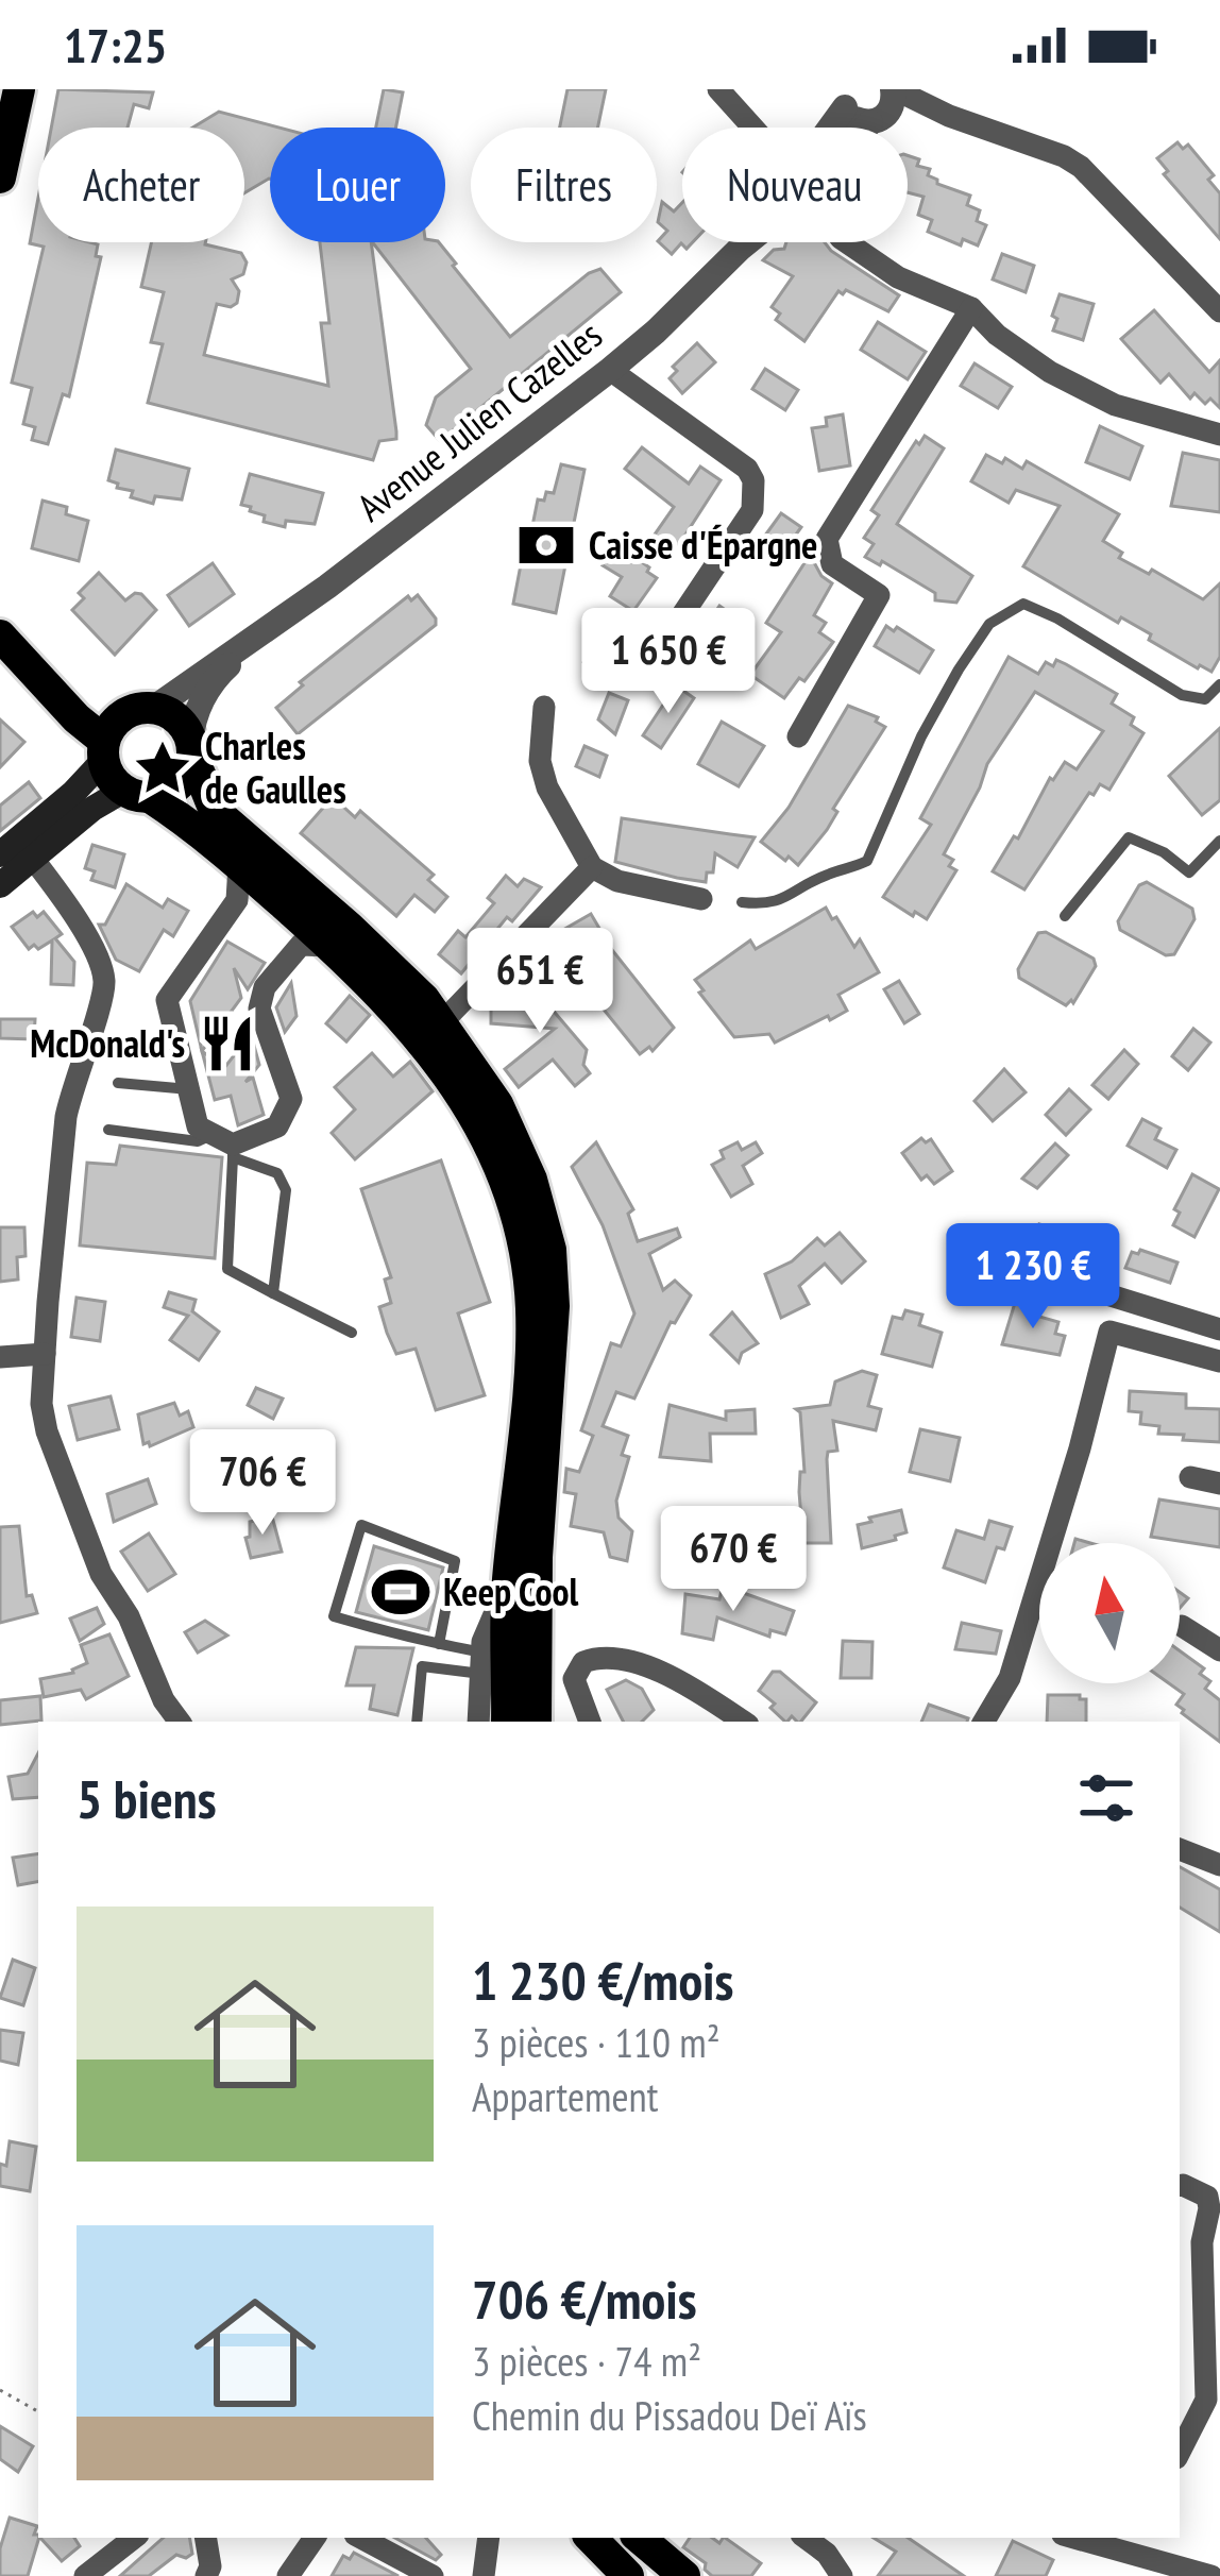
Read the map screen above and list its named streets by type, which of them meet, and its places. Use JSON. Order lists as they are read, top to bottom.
{
  "streets": {
    "street": ["Avenue Julien Cazelles"]
  },
  "places": {
    "bank": ["Caisse d'Épargne"],
    "place": ["Charles de Gaulles"],
    "restaurant": ["McDonald's"],
    "sports": ["Keep Cool"]
  },
  "north": "top",
  "page": {
    "status": "17:25",
    "chip": [
      "Acheter",
      "Louer",
      "Filtres",
      "Nouveau"
    ],
    "price": [
      "1 650 €",
      "651 €",
      "1 230 €",
      "706 €",
      "670 €"
    ],
    "heading": "5 biens",
    "list": [
      {
        "name": "1 230 €/mois",
        "note": "3 pièces · 110 m² · Appartement"
      },
      {
        "name": "706 €/mois",
        "note": "3 pièces · 74 m² · Chemin du Pissadou Deï Aïs"
      }
    ]
  }
}
